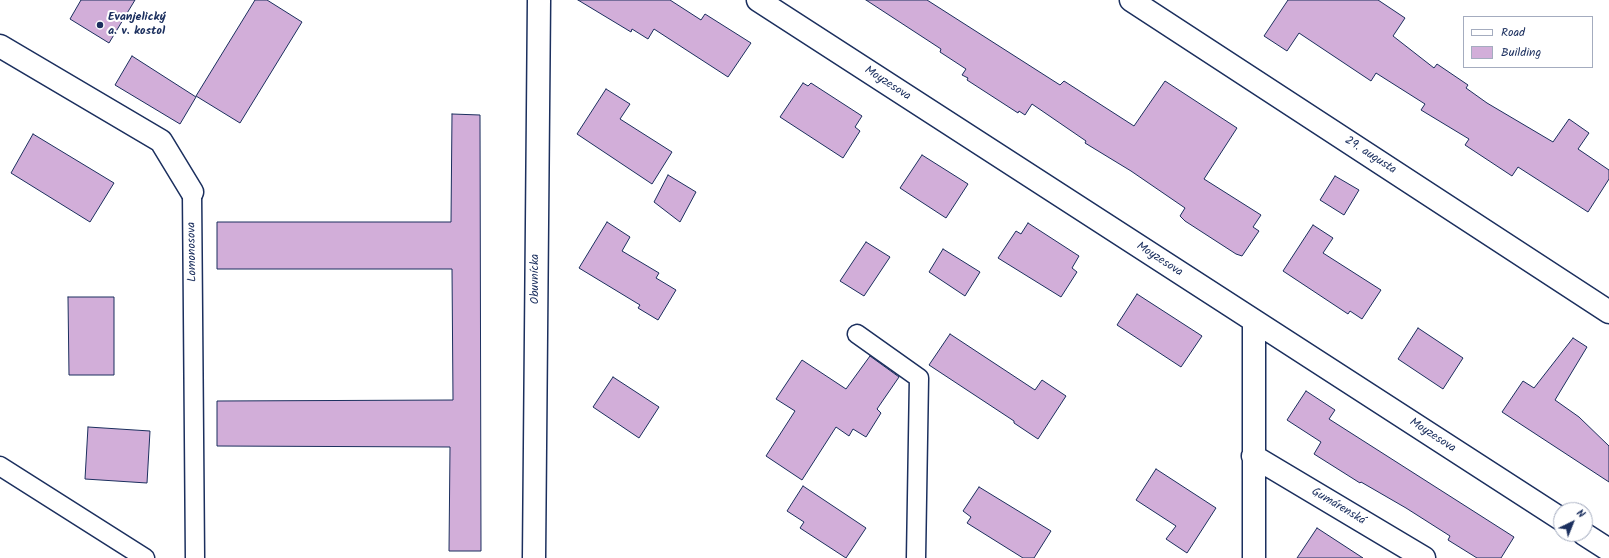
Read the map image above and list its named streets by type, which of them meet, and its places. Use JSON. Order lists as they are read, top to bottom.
{
  "streets": {
    "street": [
      "Moyzesova",
      "29. augusta",
      "Lomonosova",
      "Obuvnícka",
      "Gumárenská"
    ]
  },
  "places": ["Evanjelický a. v. kostol"],
  "legend": ["Road", "Building"],
  "north": "top right"
}
